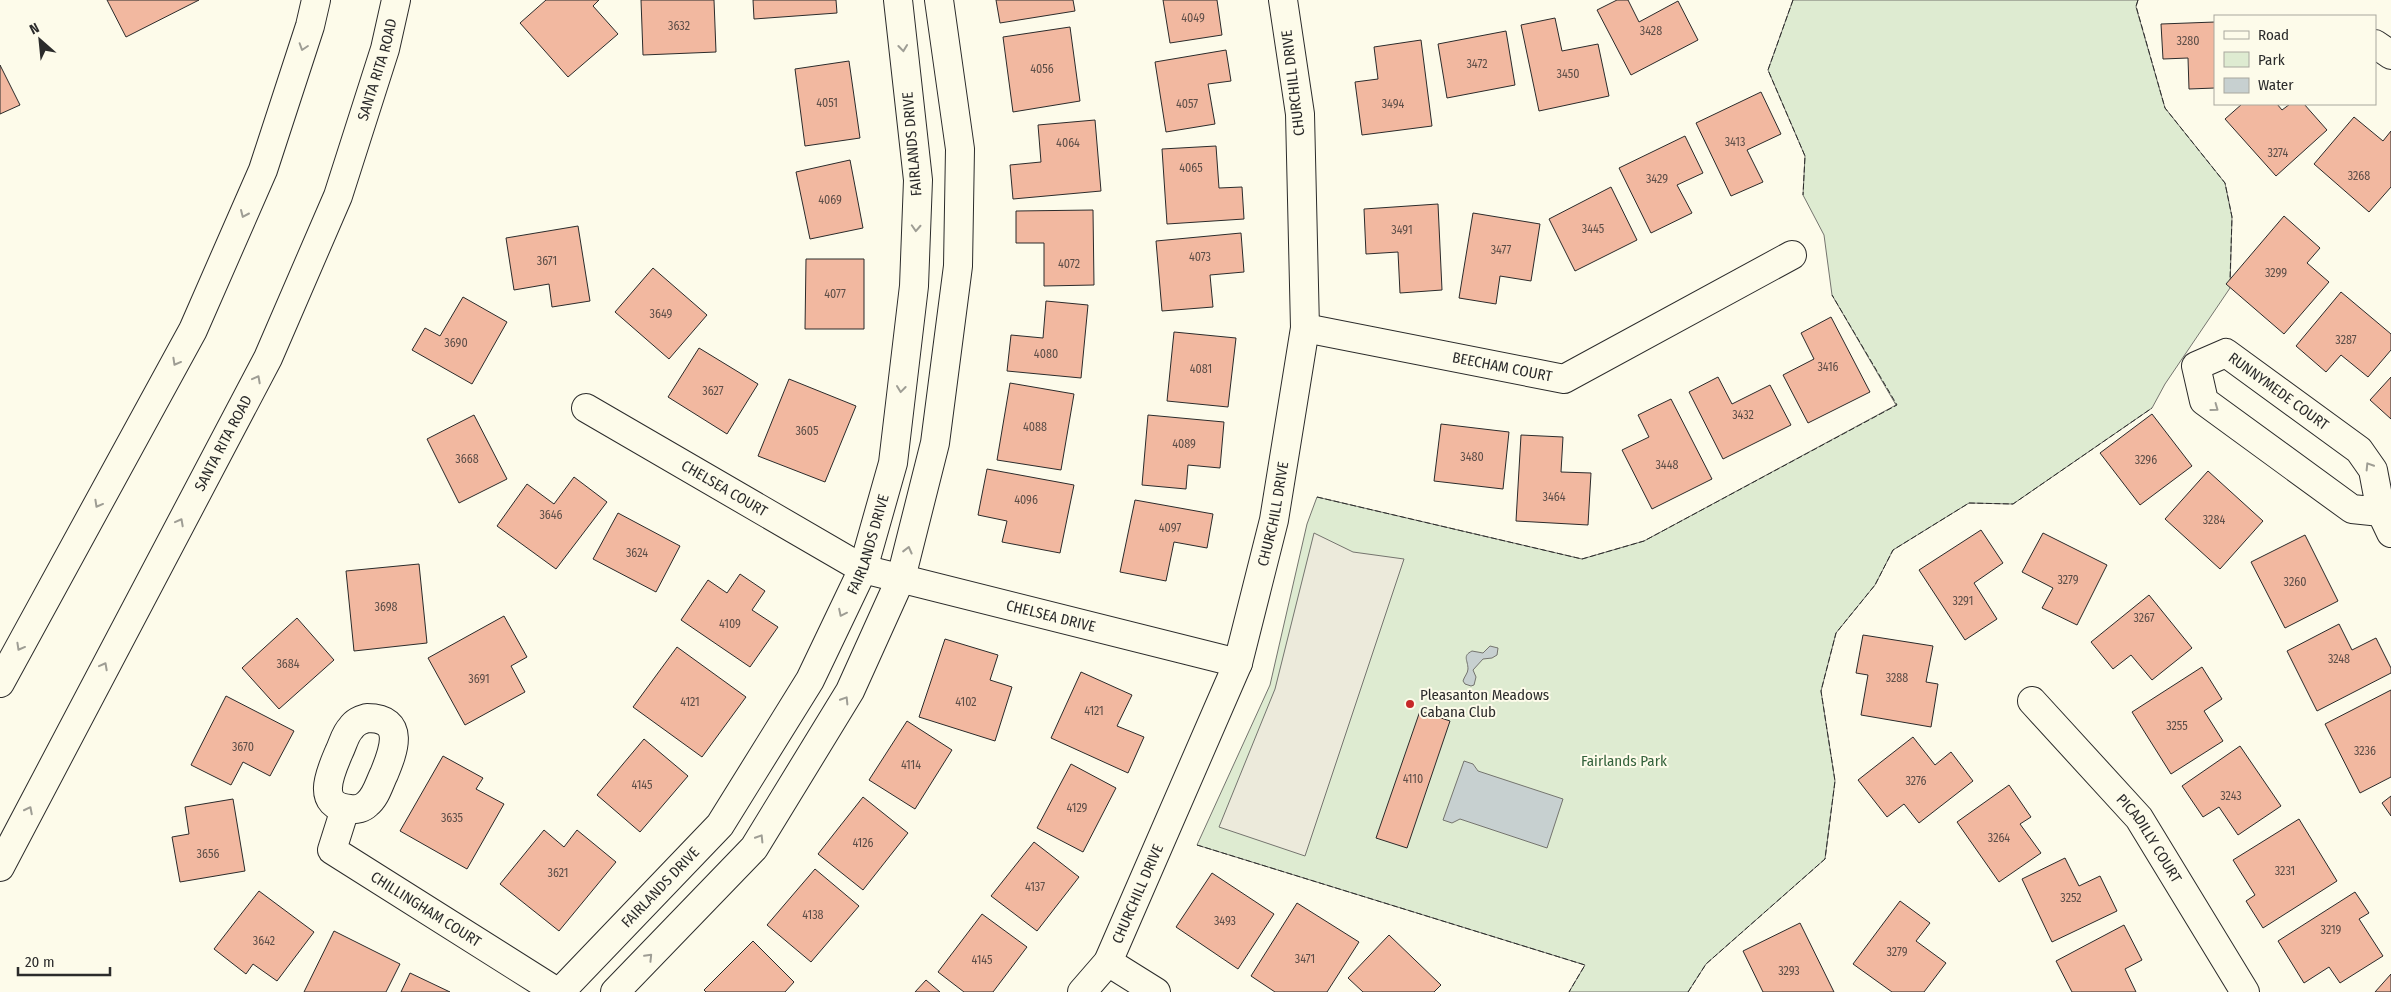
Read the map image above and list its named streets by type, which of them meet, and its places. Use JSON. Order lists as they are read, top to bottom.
{
  "streets": {
    "street": [
      "SANTA RITA ROAD",
      "CHURCHILL DRIVE",
      "FAIRLANDS DRIVE",
      "BEECHAM COURT",
      "RUNNYMEDE COURT",
      "CHELSEA COURT",
      "CHELSEA DRIVE",
      "PICADILLY COURT",
      "CHILLINGHAM COURT"
    ]
  },
  "crossings": [
    ["CHURCHILL DRIVE", "BEECHAM COURT"],
    ["CHURCHILL DRIVE", "CHELSEA DRIVE"],
    ["FAIRLANDS DRIVE", "CHELSEA COURT"],
    ["FAIRLANDS DRIVE", "CHELSEA DRIVE"],
    ["FAIRLANDS DRIVE", "CHILLINGHAM COURT"],
    ["CHELSEA COURT", "CHELSEA DRIVE"]
  ],
  "parks": ["Fairlands Park"],
  "places": ["Pleasanton Meadows Cabana Club"],
  "house_numbers": [
    "4049",
    "3632",
    "3428",
    "3280",
    "3472",
    "4056",
    "3450",
    "4051",
    "4057",
    "3494",
    "3413",
    "4064",
    "3274",
    "4065",
    "3268",
    "3429",
    "4069",
    "3445",
    "3491",
    "3477",
    "4073",
    "3671",
    "4072",
    "3299",
    "4077",
    "3649",
    "3287",
    "3690",
    "4080",
    "3416",
    "4081",
    "3627",
    "3432",
    "4088",
    "3605",
    "4089",
    "3480",
    "3668",
    "3296",
    "3448",
    "3464",
    "4096",
    "3646",
    "3284",
    "4097",
    "3624",
    "3279",
    "3260",
    "3291",
    "3698",
    "3267",
    "4109",
    "3248",
    "3684",
    "3288",
    "3691",
    "4121",
    "4102",
    "4121",
    "3255",
    "3670",
    "3236",
    "4114",
    "4110",
    "3276",
    "4145",
    "3243",
    "4129",
    "3635",
    "3264",
    "4126",
    "3656",
    "3231",
    "3621",
    "4137",
    "3252",
    "4138",
    "3493",
    "3219",
    "3642",
    "3279",
    "3471",
    "4145",
    "3293"
  ],
  "legend": ["Road", "Park", "Water"],
  "scale_bar": "20 m",
  "north": "top left"
}
